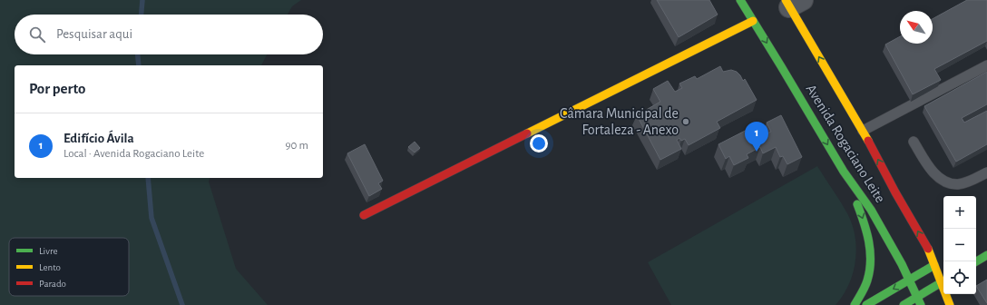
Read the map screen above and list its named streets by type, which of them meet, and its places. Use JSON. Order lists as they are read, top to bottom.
{
  "streets": {
    "main road": ["Avenida Rogaciano Leite"]
  },
  "places": ["Câmara Municipal de Fortaleza - Anexo"],
  "legend": ["Livre", "Lento", "Parado"],
  "north": "top left",
  "page": {
    "search": "Pesquisar aqui",
    "heading": "Por perto",
    "list": [
      {
        "mark": "1",
        "name": "Edifício Ávila",
        "note": "Local · Avenida Rogaciano Leite",
        "value": "90 m"
      }
    ],
    "pins": "1",
    "map_buttons": ["+", "−"]
  }
}
